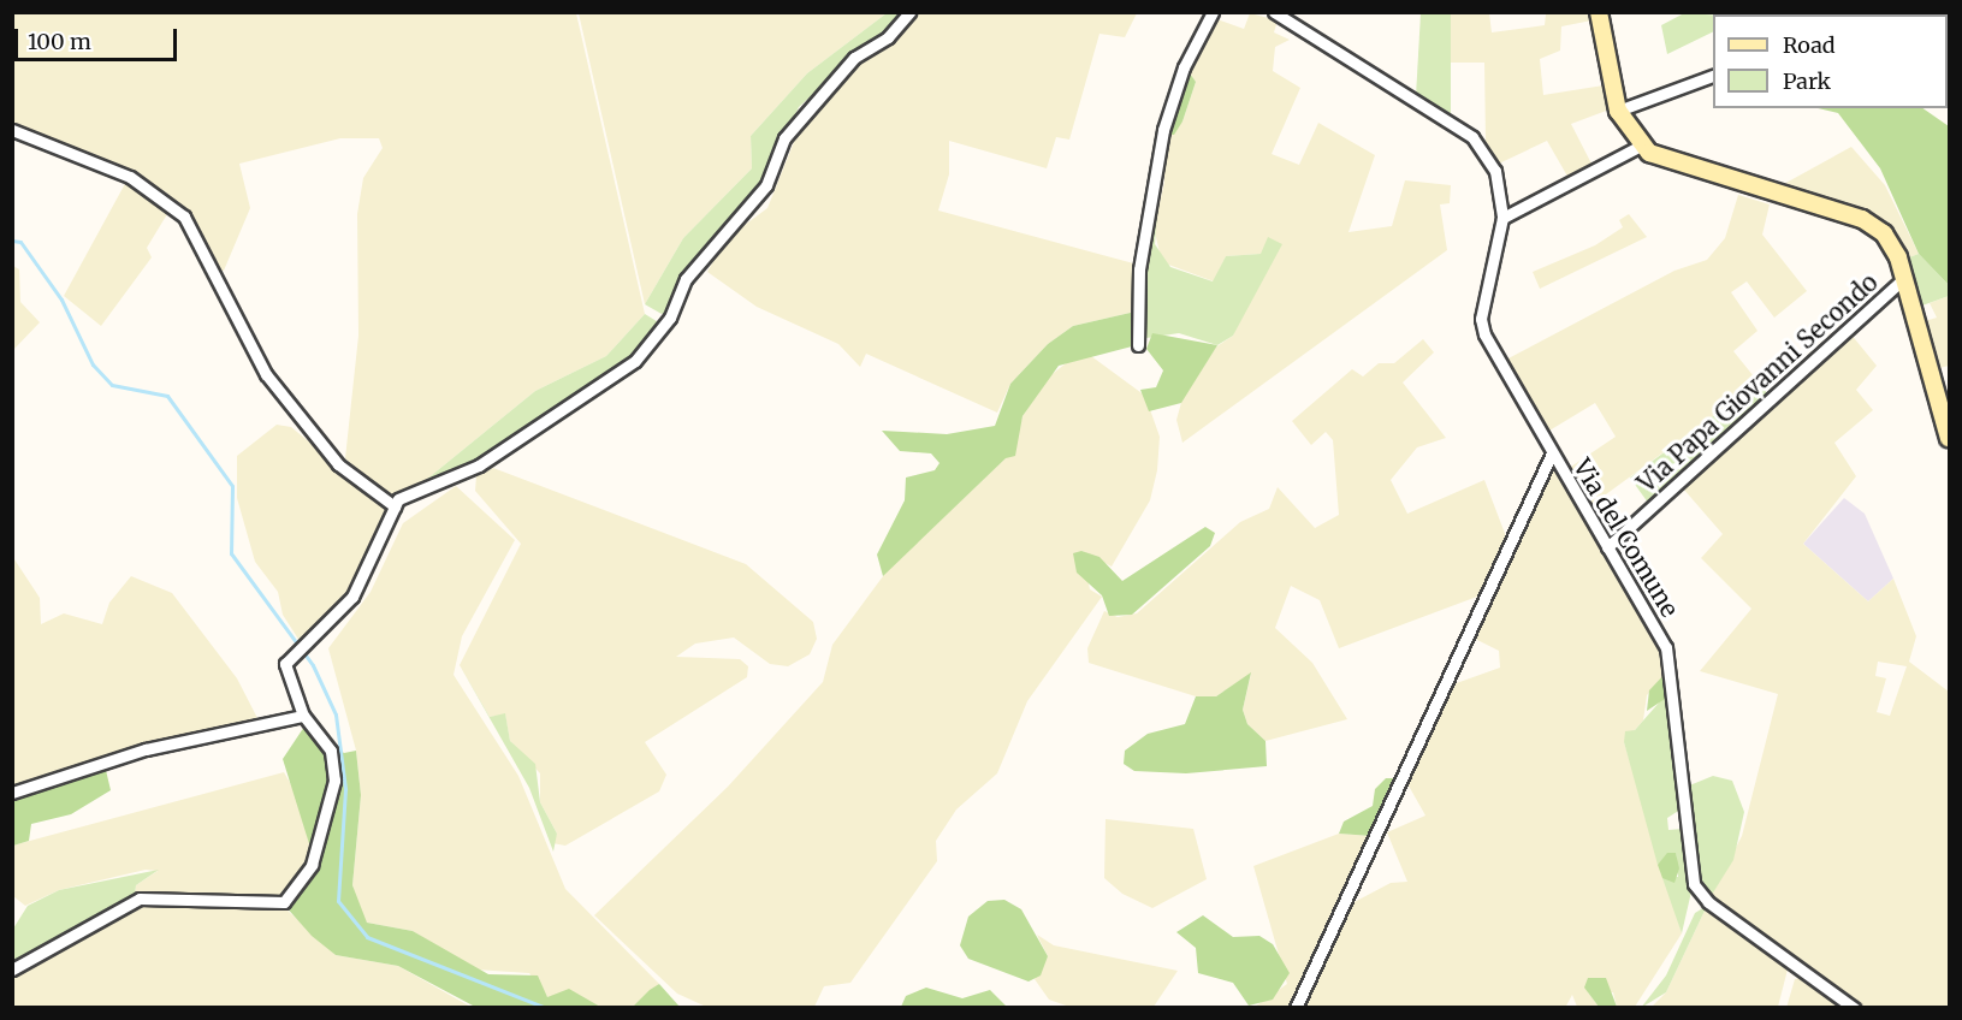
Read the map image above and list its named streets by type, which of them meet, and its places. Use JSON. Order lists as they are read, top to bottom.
{
  "streets": {
    "street": ["Via Papa Giovanni Secondo", "Via del Comune"]
  },
  "crossings": [
    ["Via Papa Giovanni Secondo", "Via del Comune"]
  ],
  "legend": ["Road", "Park"],
  "scale_bar": "100 m"
}
